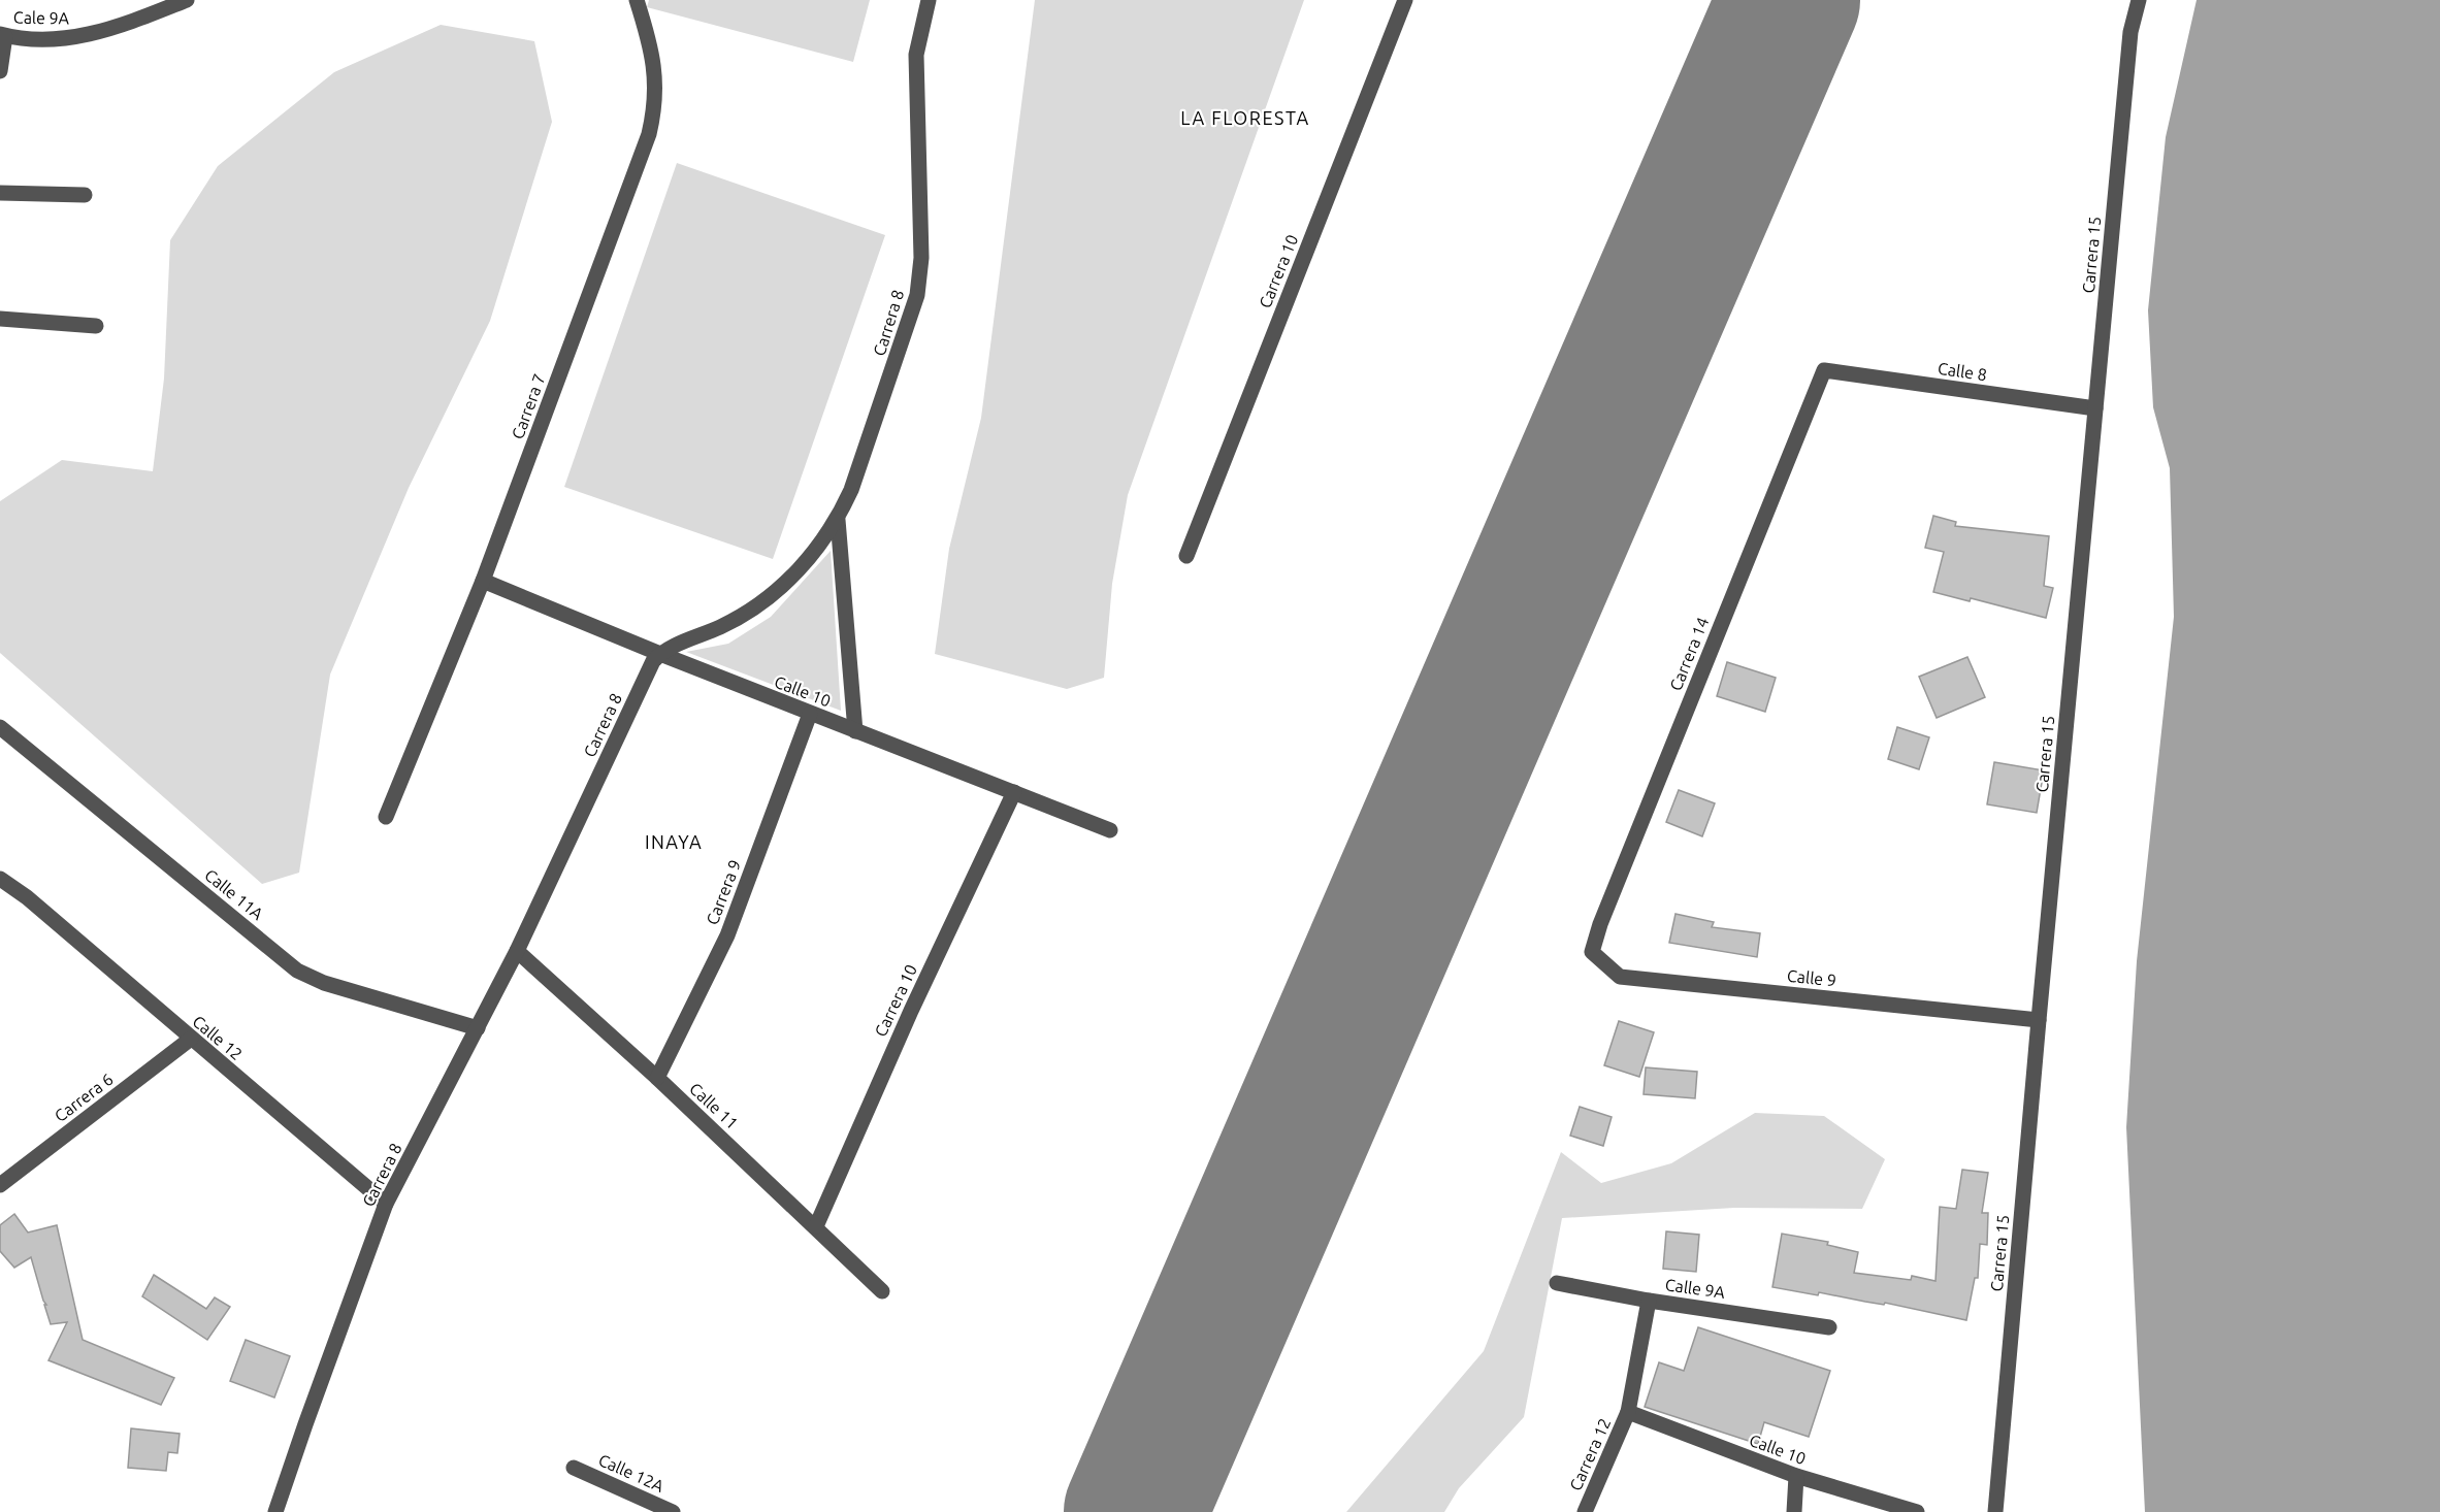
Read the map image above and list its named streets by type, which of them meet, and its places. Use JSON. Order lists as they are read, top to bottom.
{
  "streets": {
    "street": [
      "Cale 9A",
      "Carrera 15",
      "Carrera 10",
      "Carrera 8",
      "Calle 8",
      "Carrera 7",
      "Carrera 14",
      "Calle 10",
      "Carrera 9",
      "Calle 11A",
      "Calle 9",
      "Calle 12",
      "Carrera 6",
      "Calle 11",
      "Calle 9A",
      "Carrera 12",
      "Calle 12A"
    ]
  },
  "crossings": [
    ["Carrera 15", "Calle 8"],
    ["Carrera 15", "Calle 9"],
    ["Carrera 10", "Calle 10"],
    ["Carrera 10", "Calle 11"],
    ["Carrera 8", "Calle 10"],
    ["Carrera 8", "Calle 11A"],
    ["Carrera 8", "Calle 12"],
    ["Carrera 8", "Calle 11"],
    ["Calle 8", "Carrera 14"],
    ["Carrera 7", "Calle 10"],
    ["Carrera 14", "Calle 9"],
    ["Calle 10", "Carrera 9"],
    ["Calle 10", "Carrera 12"],
    ["Carrera 9", "Calle 11"],
    ["Calle 12", "Carrera 6"],
    ["Calle 9A", "Carrera 12"]
  ],
  "districts": ["LA FLORESTA", "INAYA"]
}
